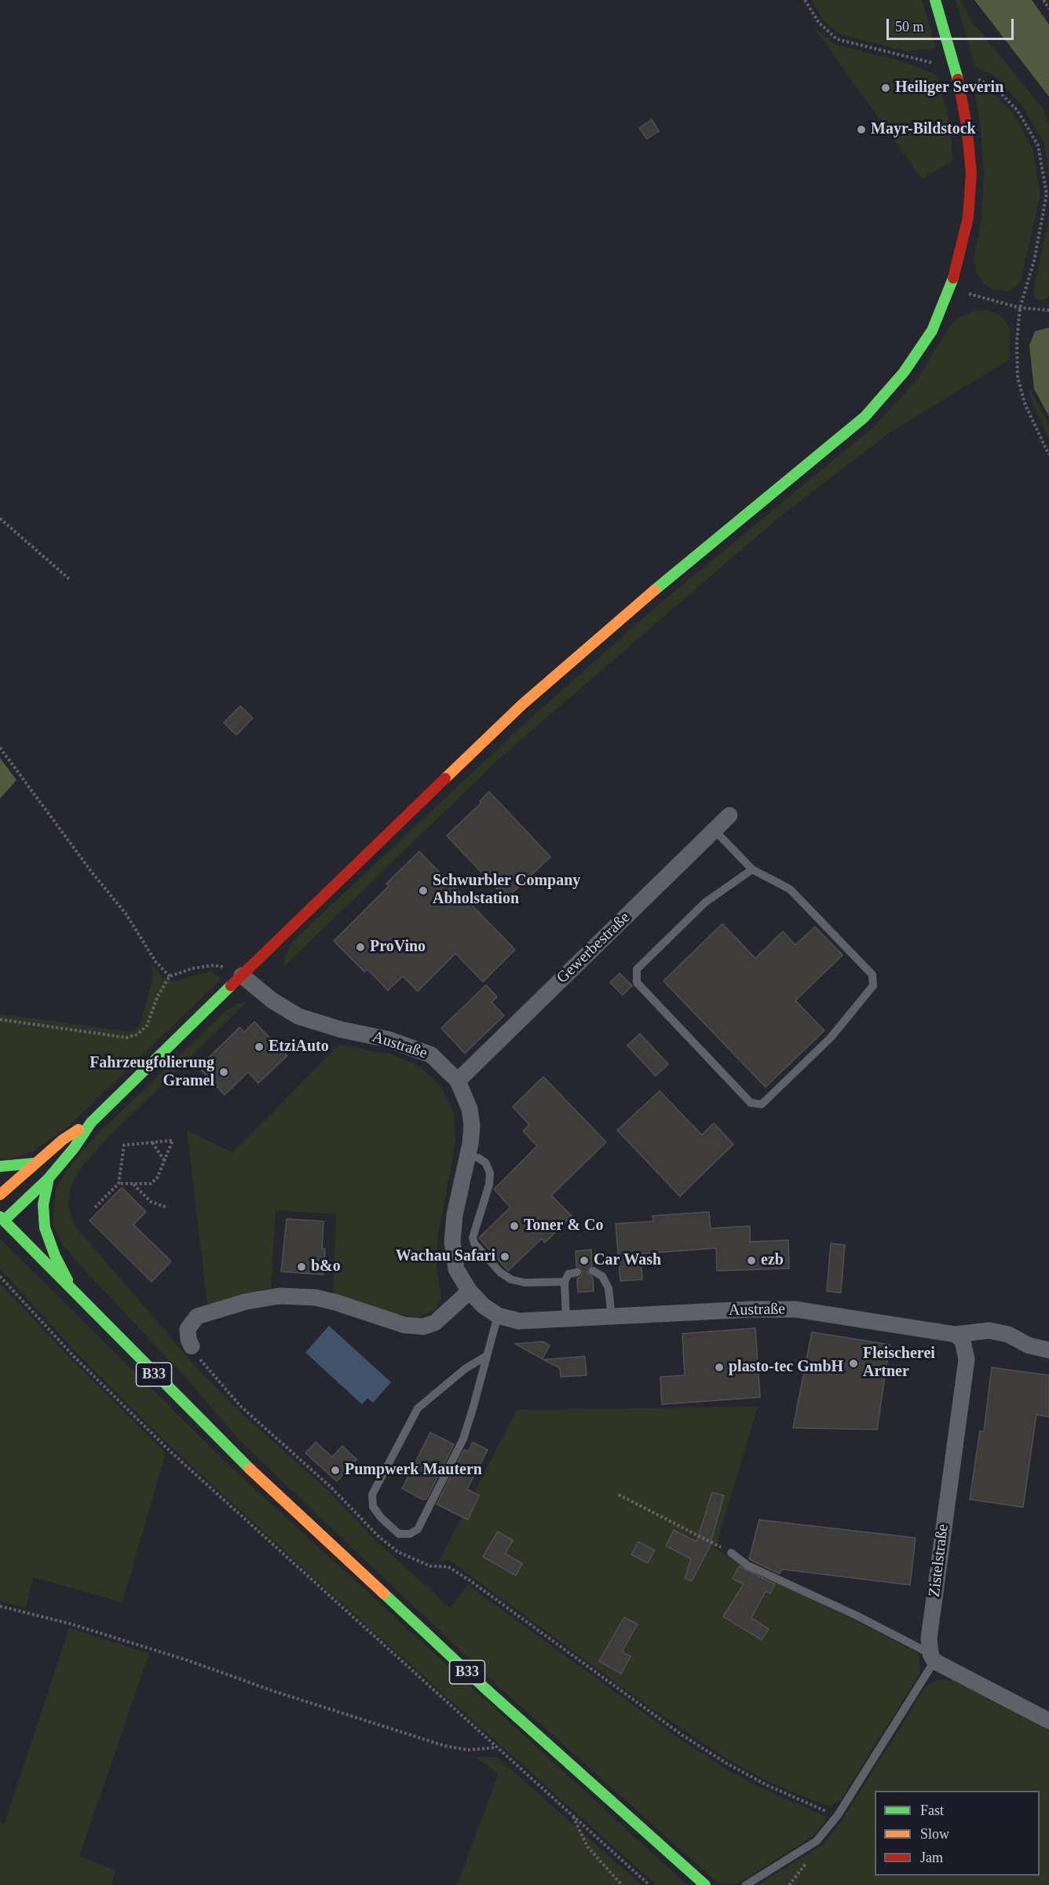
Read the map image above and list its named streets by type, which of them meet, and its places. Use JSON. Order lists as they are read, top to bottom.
{
  "streets": {
    "main road": ["B33"],
    "street": ["Gewerbestraße", "Austraße", "Zistelstraße"]
  },
  "crossings": [
    ["Gewerbestraße", "Austraße"],
    ["Austraße", "Zistelstraße"]
  ],
  "places": [
    "Heiliger Severin",
    "Mayr-Bildstock",
    "Schwurbler Company Abholstation",
    "ProVino",
    "EtziAuto",
    "Fahrzeugfolierung Gramel",
    "Toner & Co",
    "Wachau Safari",
    "Car Wash",
    "ezb",
    "b&o",
    "Fleischerei Artner",
    "plasto-tec GmbH",
    "Pumpwerk Mautern"
  ],
  "legend": ["Fast", "Slow", "Jam"],
  "scale_bar": "50 m"
}
